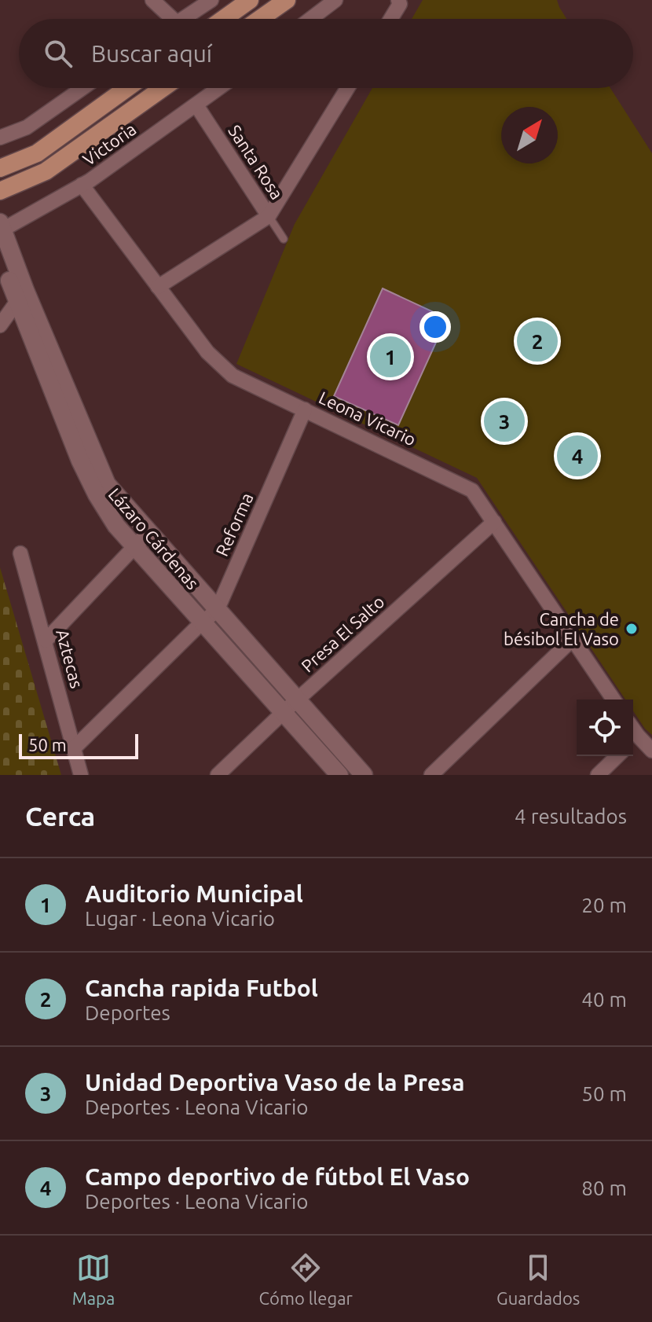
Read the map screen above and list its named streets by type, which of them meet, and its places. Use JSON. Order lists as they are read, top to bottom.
{
  "streets": {
    "street": [
      "Victoria",
      "Santa Rosa",
      "Leona Vicario",
      "Reforma",
      "Lázaro Cárdenas",
      "Presa El Salto",
      "Aztecas"
    ]
  },
  "crossings": [
    ["Victoria", "Santa Rosa"],
    ["Victoria", "Leona Vicario"],
    ["Victoria", "Lázaro Cárdenas"],
    ["Leona Vicario", "Reforma"],
    ["Leona Vicario", "Presa El Salto"],
    ["Reforma", "Lázaro Cárdenas"],
    ["Reforma", "Aztecas"],
    ["Lázaro Cárdenas", "Presa El Salto"]
  ],
  "places": ["Cancha de bésibol El Vaso"],
  "scale_bar": "50 m",
  "north": "top right",
  "page": {
    "search": "Buscar aquí",
    "pins": [
      "2",
      "1",
      "3",
      "4"
    ],
    "scale": "50 m",
    "heading": ["Cerca", "4 resultados"],
    "list": [
      {
        "mark": "1",
        "name": "Auditorio Municipal",
        "note": "Lugar · Leona Vicario",
        "value": "20 m"
      },
      {
        "mark": "2",
        "name": "Cancha rapida Futbol",
        "note": "Deportes",
        "value": "40 m"
      },
      {
        "mark": "3",
        "name": "Unidad Deportiva Vaso de la Presa",
        "note": "Deportes · Leona Vicario",
        "value": "50 m"
      },
      {
        "mark": "4",
        "name": "Campo deportivo de fútbol El Vaso",
        "note": "Deportes · Leona Vicario",
        "value": "80 m"
      }
    ],
    "nav": ["Mapa", "Cómo llegar", "Guardados"]
  }
}
